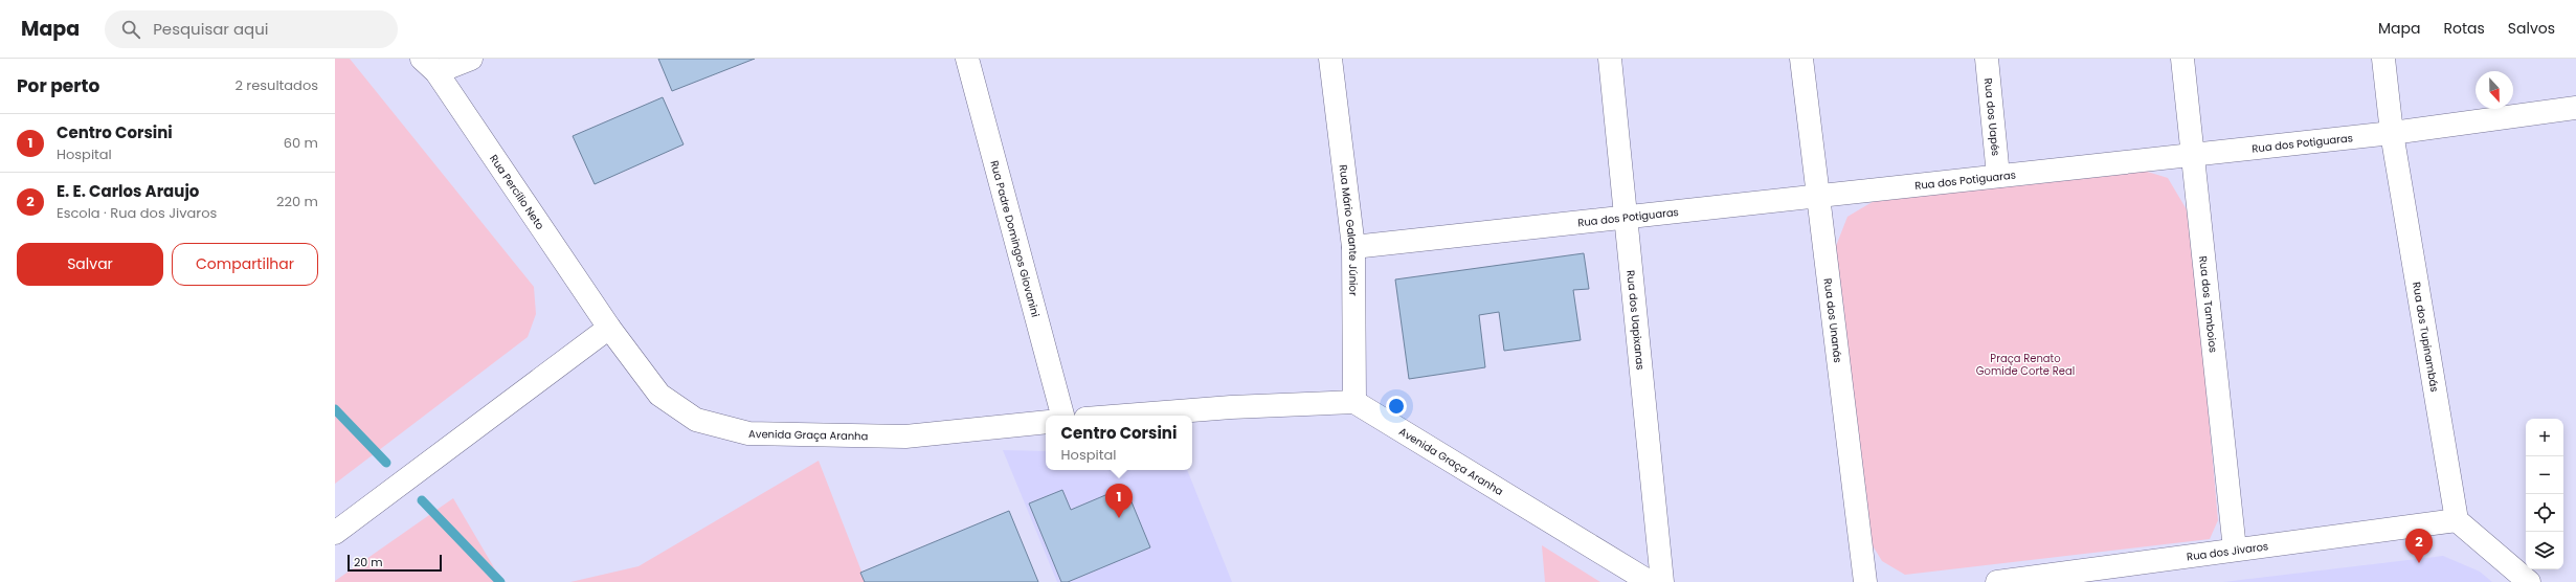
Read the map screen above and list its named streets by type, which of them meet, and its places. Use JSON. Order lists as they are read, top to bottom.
{
  "streets": {
    "street": [
      "Rua dos Uapés",
      "Rua dos Potiguaras",
      "Rua Percílio Neto",
      "Rua Mário Galante Júnior",
      "Rua Padre Domingos Giovanini",
      "Rua dos Tamboios",
      "Rua dos Uapixanas",
      "Rua dos Unanás",
      "Rua dos Tupinambás",
      "Avenida Graça Aranha",
      "Rua dos Jivaros"
    ]
  },
  "crossings": [
    ["Rua dos Uapés", "Rua dos Potiguaras"],
    ["Rua dos Potiguaras", "Rua Mário Galante Júnior"],
    ["Rua dos Potiguaras", "Rua dos Tamboios"],
    ["Rua dos Potiguaras", "Rua dos Uapixanas"],
    ["Rua dos Potiguaras", "Rua dos Unanás"],
    ["Rua dos Potiguaras", "Rua dos Tupinambás"],
    ["Rua Percílio Neto", "Avenida Graça Aranha"],
    ["Rua Mário Galante Júnior", "Avenida Graça Aranha"],
    ["Rua dos Tamboios", "Rua dos Jivaros"],
    ["Rua dos Tupinambás", "Rua dos Jivaros"]
  ],
  "parks": ["Praça Renato Gomide Corte Real"],
  "scale_bar": "20 m",
  "north": "bottom",
  "page": {
    "header": "Mapa",
    "search": "Pesquisar aqui",
    "nav": ["Mapa", "Rotas", "Salvos"],
    "heading": ["Por perto", "2 resultados"],
    "list": [
      {
        "mark": "1",
        "name": "Centro Corsini",
        "note": "Hospital",
        "value": "60 m"
      },
      {
        "mark": "2",
        "name": "E. E. Carlos Araujo",
        "note": "Escola · Rua dos Jivaros",
        "value": "220 m"
      }
    ],
    "buttons": ["Salvar", "Compartilhar"],
    "popup": ["Centro Corsini", "Hospital"],
    "map_buttons": ["+", "−"],
    "pins": ["1", "2"],
    "scale": "20 m"
  }
}
